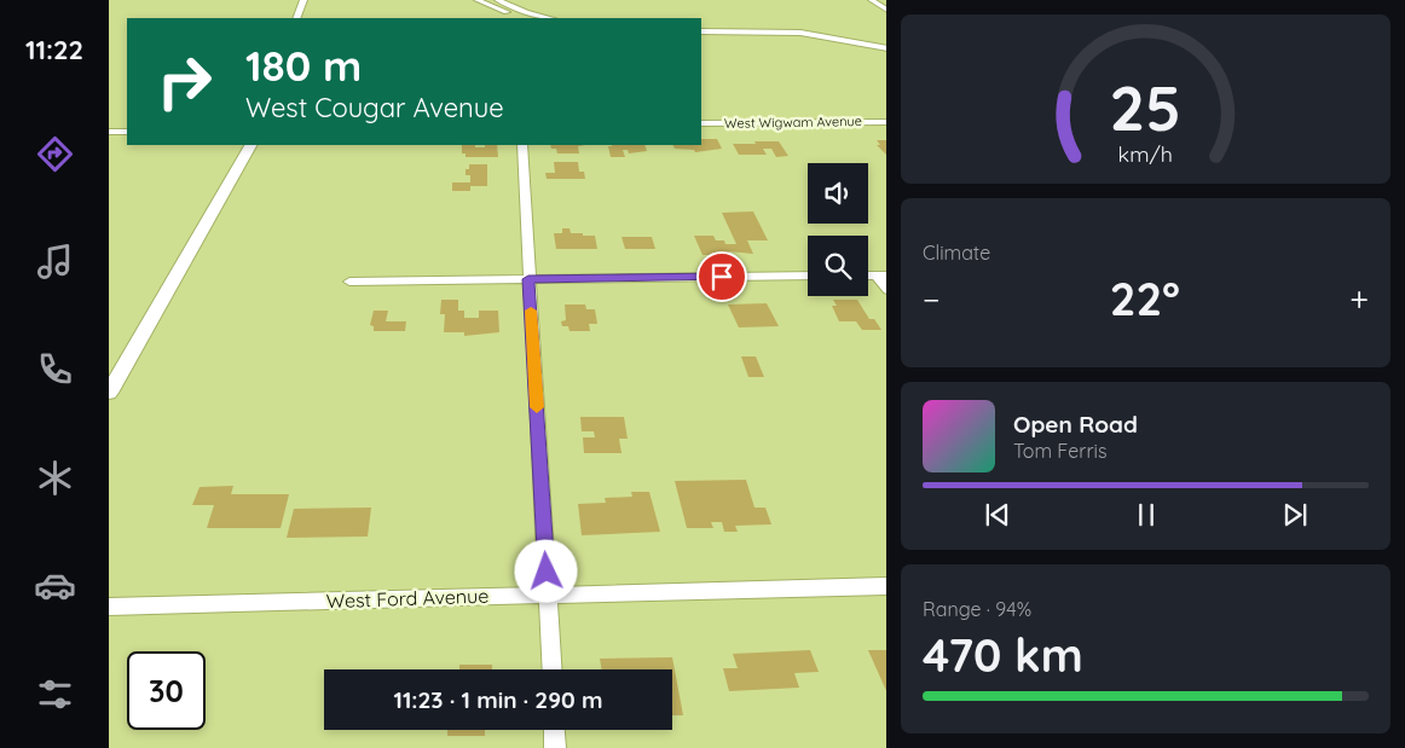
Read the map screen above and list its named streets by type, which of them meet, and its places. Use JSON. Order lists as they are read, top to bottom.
{
  "streets": {
    "street": ["West Wigwam Avenue", "West Ford Avenue"]
  },
  "page": {
    "tabs": "11:22",
    "turn": ["180 m", "West Cougar Avenue"],
    "tile": [
      "Climate",
      ["Range · 94%", "470 km"]
    ],
    "heat": ["−", "22°", "+"],
    "song": ["Open Road", "Tom Ferris"],
    "limit": "30",
    "trip": "11:23 · 1 min · 290 m",
    "gauge": ["25", "km/h"]
  }
}
